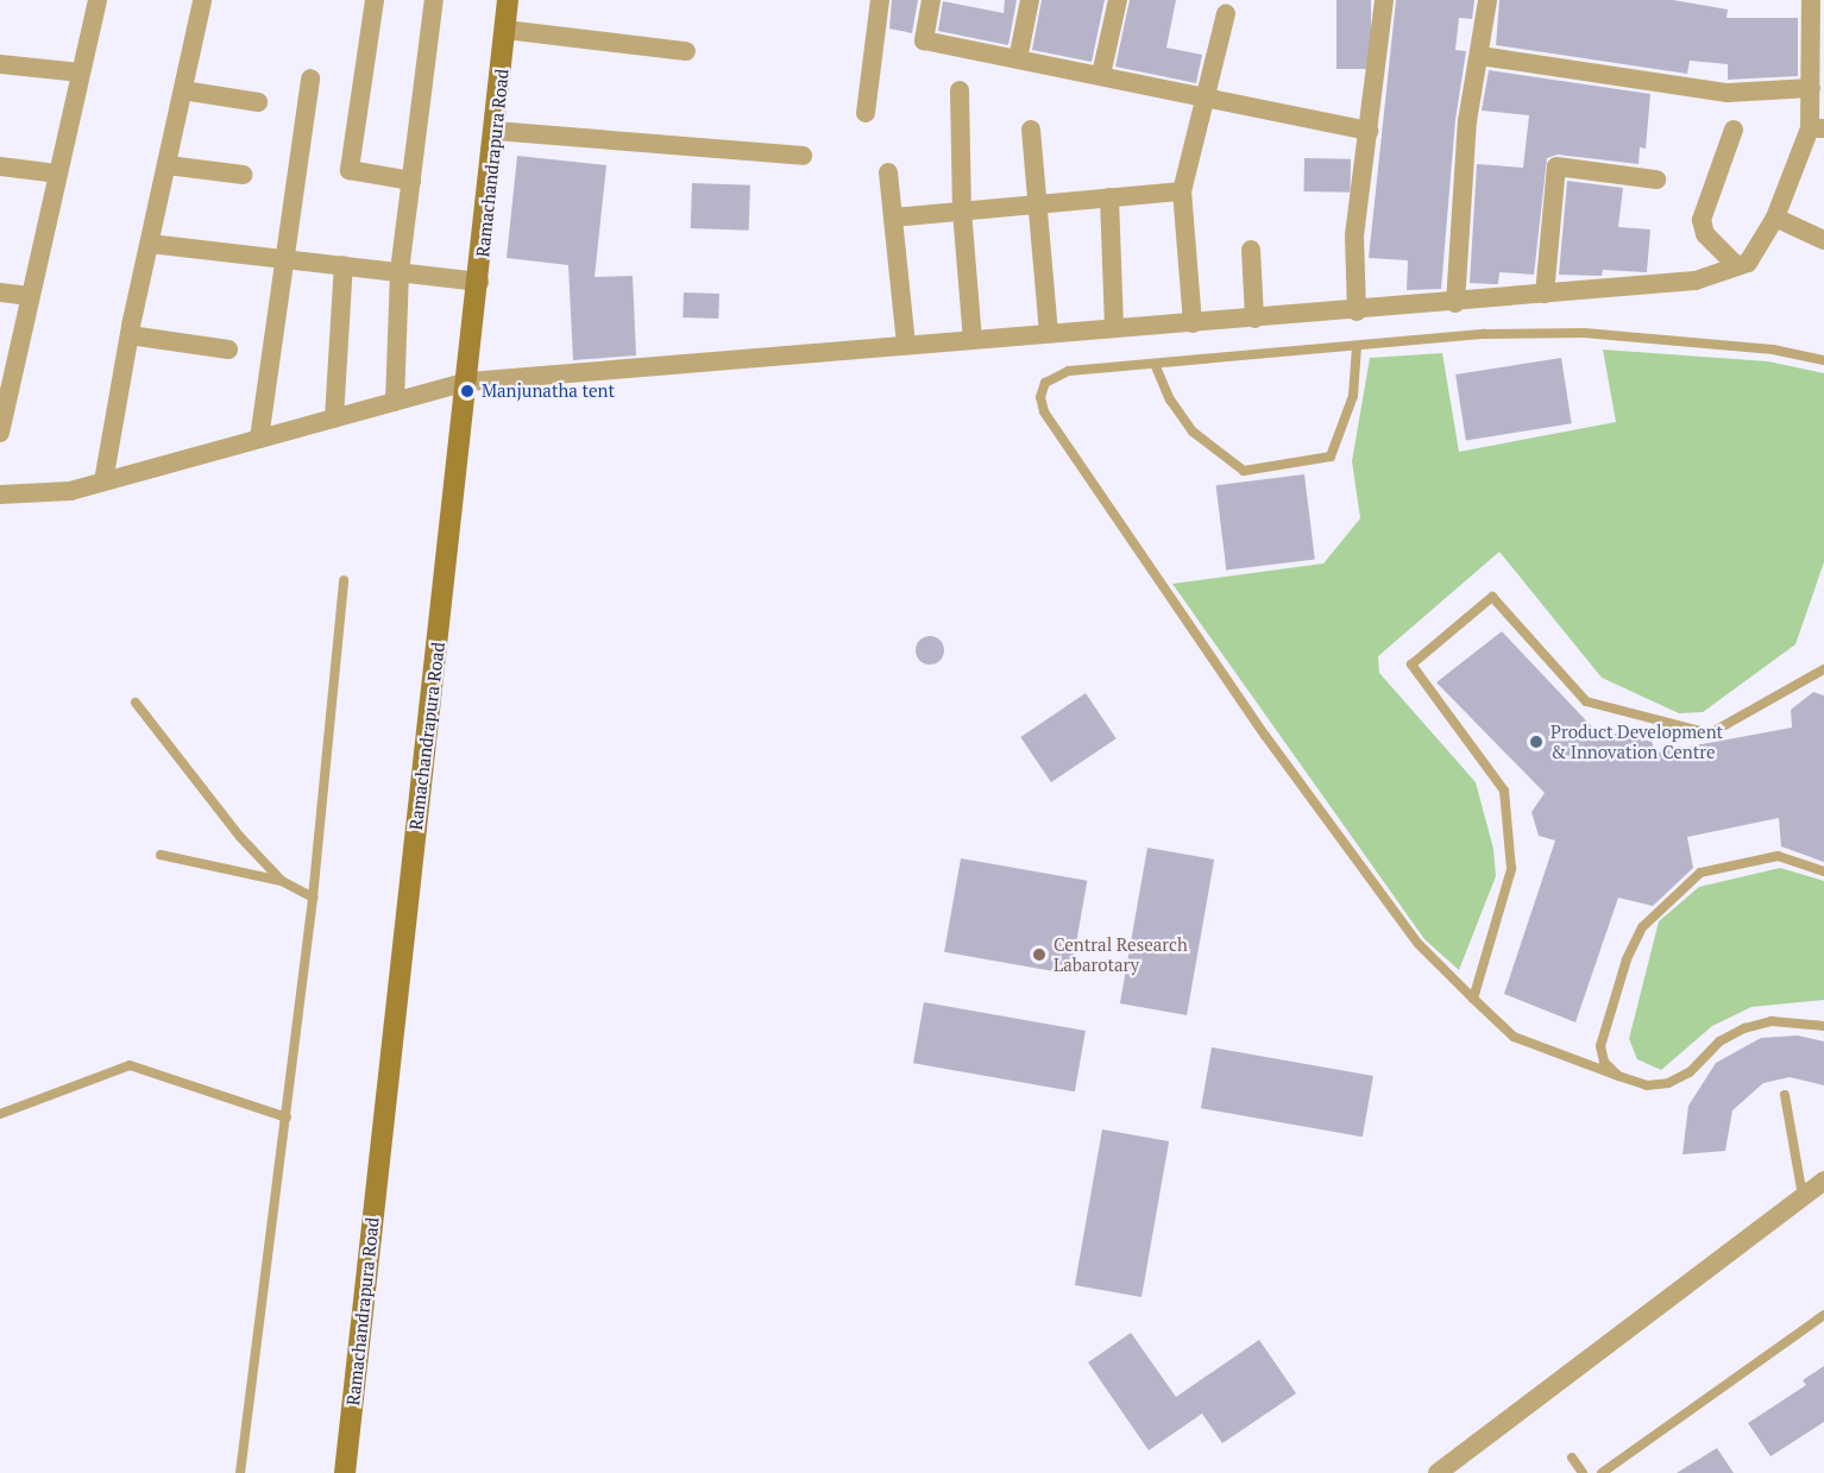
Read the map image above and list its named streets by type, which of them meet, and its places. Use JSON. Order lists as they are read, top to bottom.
{
  "streets": {
    "street": ["Ramachandrapura Road"]
  },
  "places": ["Manjunatha tent", "Product Development & Innovation Centre", "Central Research Labarotary"]
}
